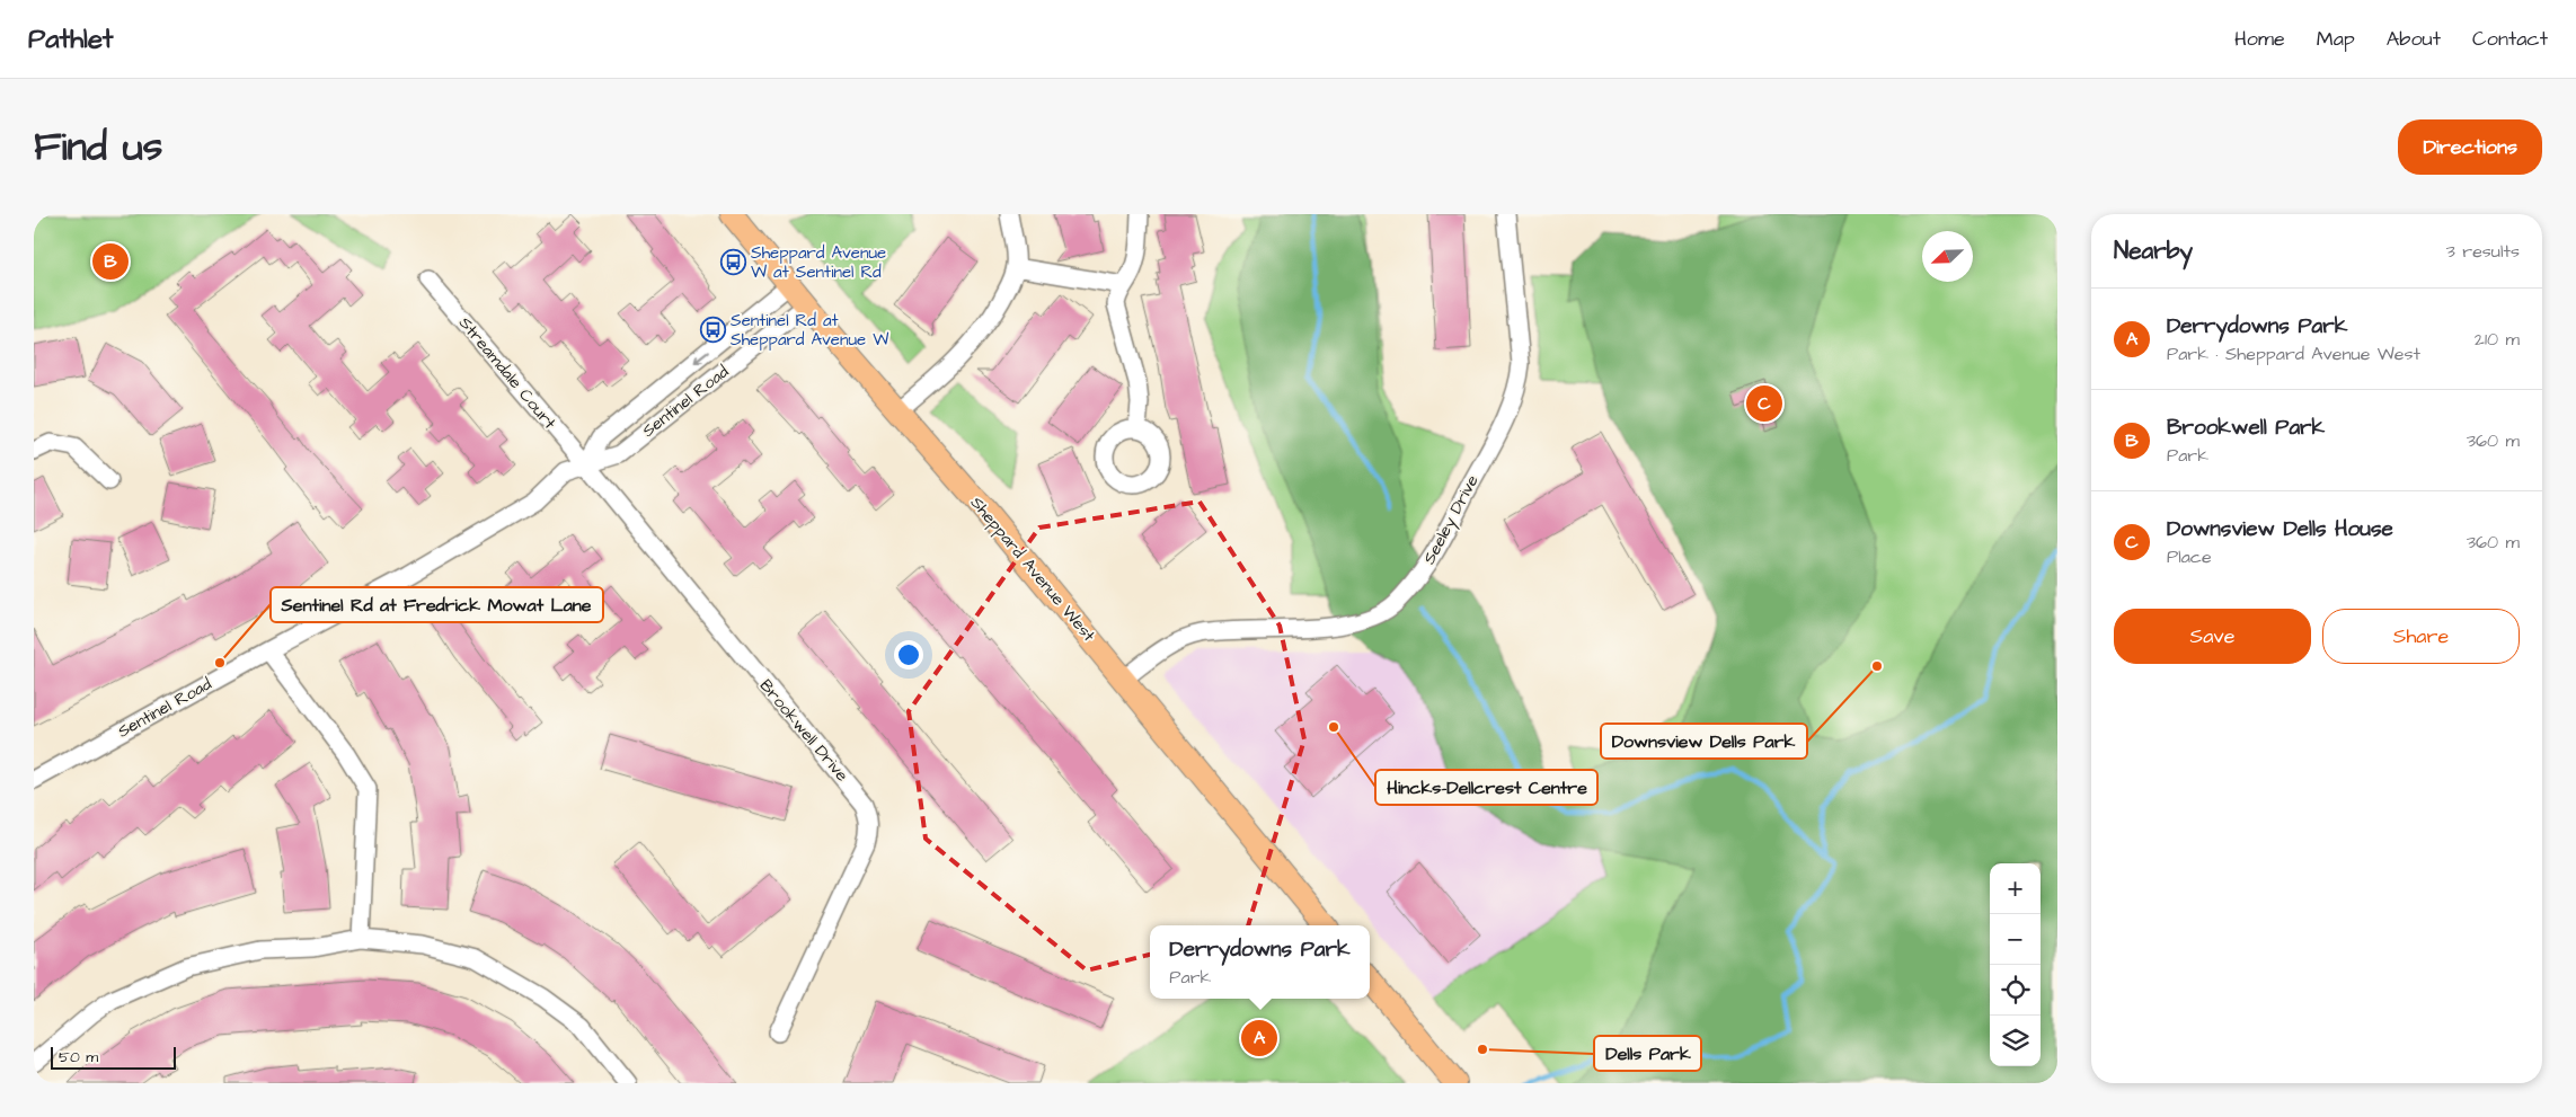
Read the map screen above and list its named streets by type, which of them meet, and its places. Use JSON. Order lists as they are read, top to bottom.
{
  "streets": {
    "main road": ["Sheppard Avenue West"],
    "street": [
      "Streamdale Court",
      "Sentinel Road",
      "Seeley Drive",
      "Brookwell Drive"
    ]
  },
  "crossings": [
    ["Streamdale Court", "Sentinel Road"],
    ["Streamdale Court", "Brookwell Drive"],
    ["Sentinel Road", "Sheppard Avenue West"],
    ["Sentinel Road", "Brookwell Drive"],
    ["Seeley Drive", "Sheppard Avenue West"]
  ],
  "places": {
    "bus stop": ["Sheppard Avenue W at Sentinel Rd", "Sentinel Rd at Sheppard Avenue W"],
    "other": [
      "Sentinel Rd at Fredrick Mowat Lane",
      "Downsview Dells Park",
      "Hincks-Dellcrest Centre",
      "Dells Park"
    ]
  },
  "scale_bar": "50 m",
  "north": "bottom left",
  "page": {
    "header": "Pathlet",
    "nav": [
      "Home",
      "Map",
      "About",
      "Contact"
    ],
    "title": "Find us",
    "buttons": [
      "Directions",
      ["Save", "Share"]
    ],
    "heading": ["Nearby", "3 results"],
    "pins": ["B", "C", "A"],
    "list": [
      {
        "mark": "A",
        "name": "Derrydowns Park",
        "note": "Park · Sheppard Avenue West",
        "value": "210 m"
      },
      {
        "mark": "B",
        "name": "Brookwell Park",
        "note": "Park",
        "value": "360 m"
      },
      {
        "mark": "C",
        "name": "Downsview Dells House",
        "note": "Place",
        "value": "360 m"
      }
    ],
    "map_buttons": ["+", "−"],
    "popup": ["Derrydowns Park", "Park"],
    "scale": "50 m"
  }
}
